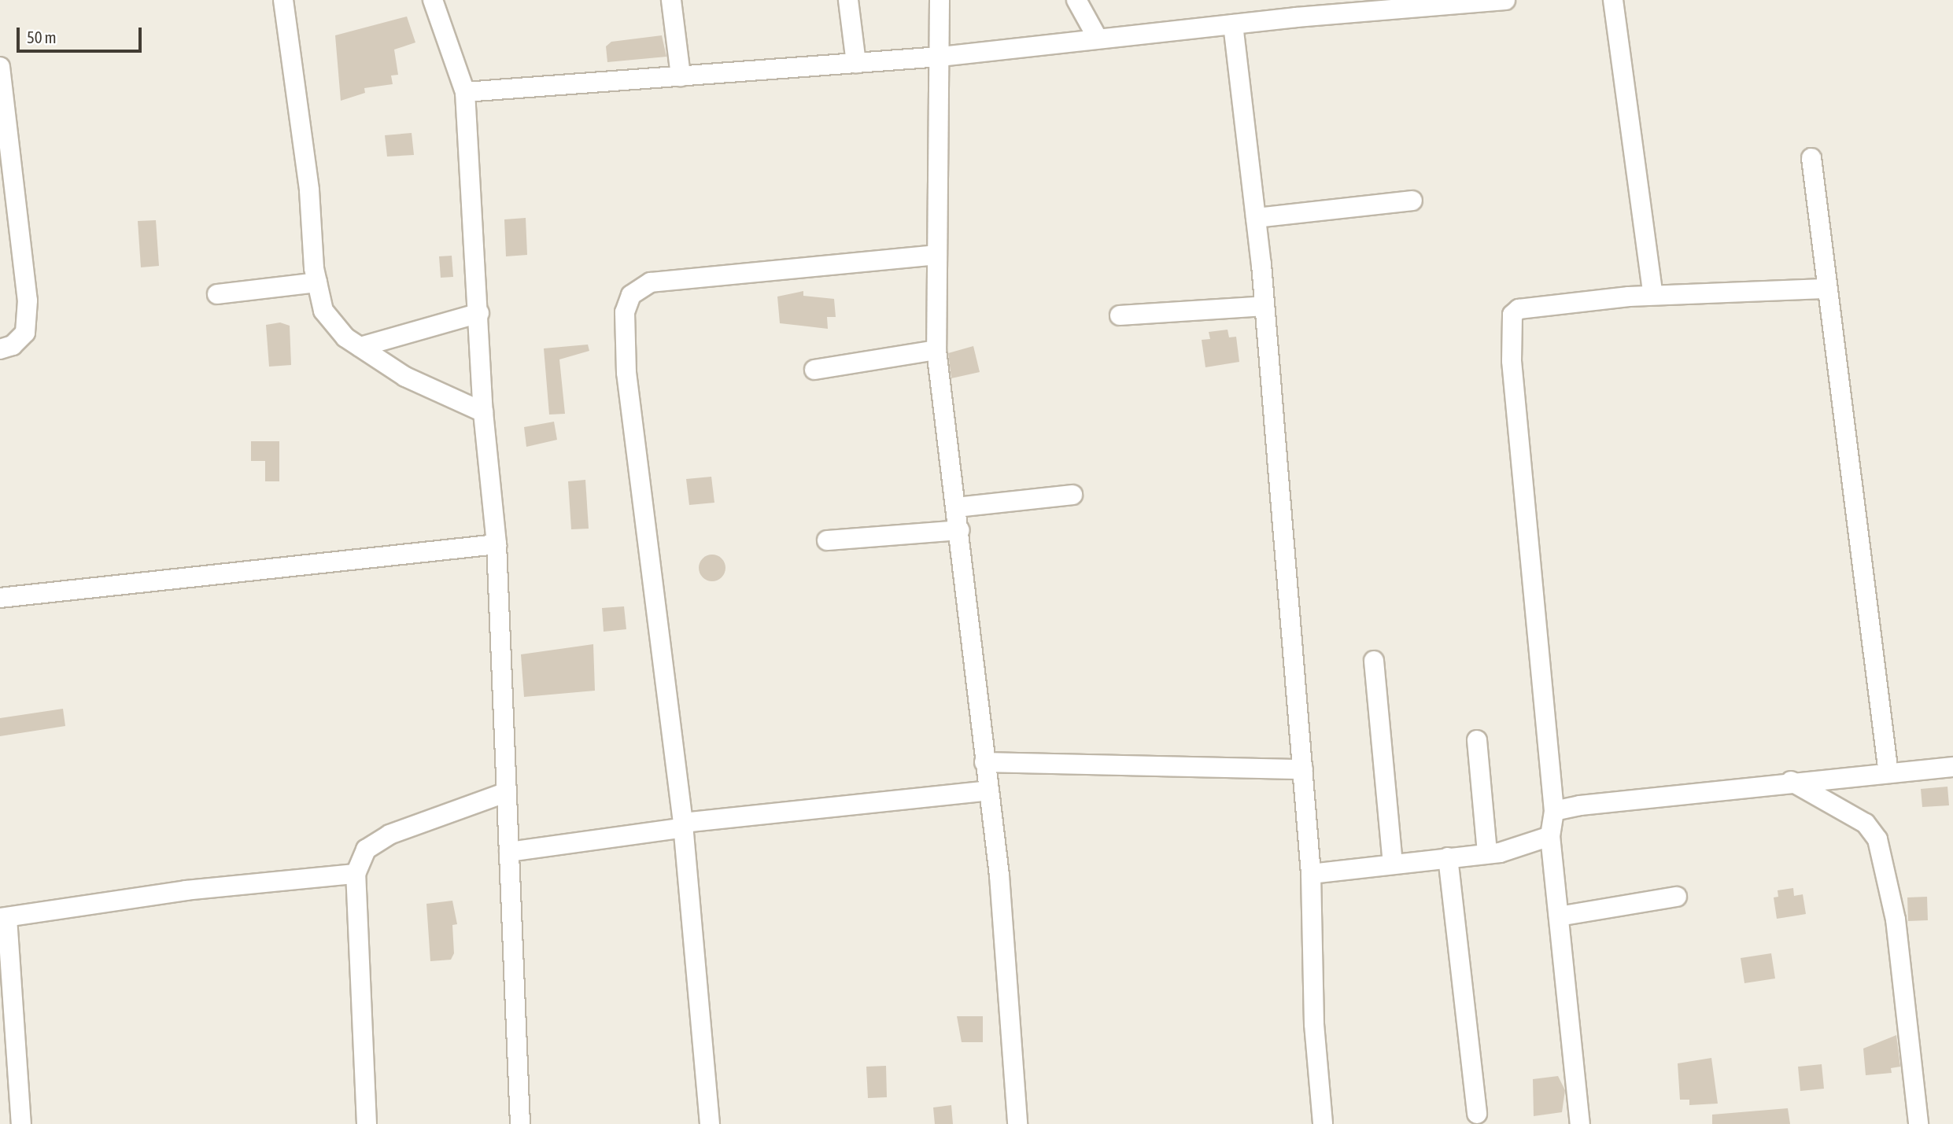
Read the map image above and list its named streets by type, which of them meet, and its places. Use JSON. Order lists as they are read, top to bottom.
{
  "scale_bar": "50 m"
}
